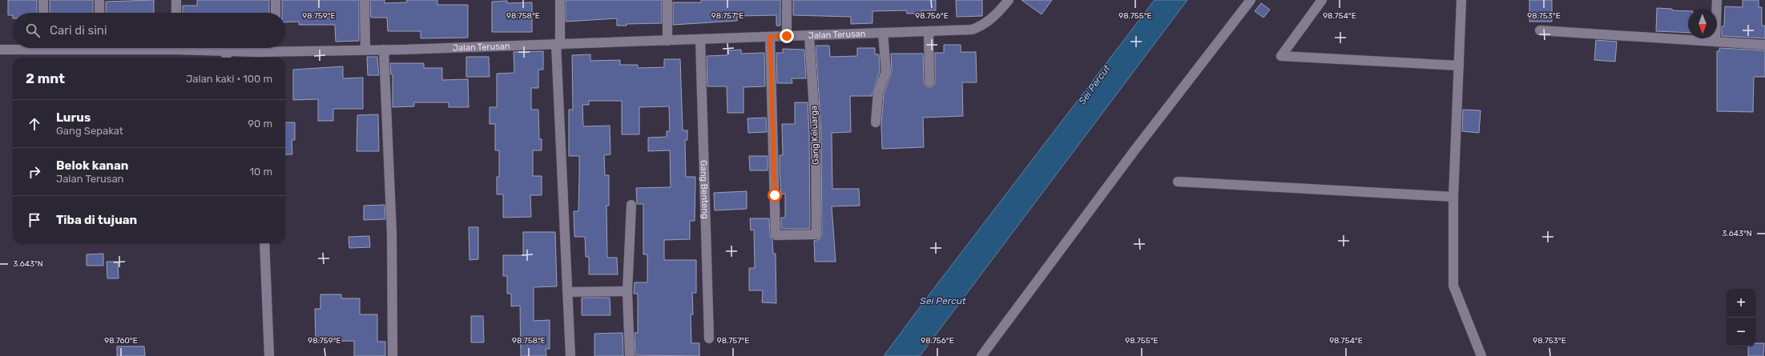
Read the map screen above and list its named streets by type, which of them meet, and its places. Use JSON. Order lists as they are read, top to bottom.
{
  "streets": {
    "street": ["Jalan Terusan", "Gang Keluarga", "Gang Benteng"]
  },
  "crossings": [
    ["Jalan Terusan", "Gang Keluarga"],
    ["Jalan Terusan", "Gang Benteng"]
  ],
  "water": ["Sei Percut"],
  "north": "bottom",
  "page": {
    "search": "Cari di sini",
    "heading": ["2 mnt", "Jalan kaki · 100 m"],
    "list": [
      ["Lurus", "Gang Sepakat", "90 m"],
      ["Belok kanan", "Jalan Terusan", "10 m"],
      "Tiba di tujuan"
    ],
    "map_buttons": ["+", "−"]
  },
  "coordinates": [
    "98.759°E",
    "98.758°E",
    "98.757°E",
    "98.756°E",
    "98.755°E",
    "98.754°E",
    "98.753°E",
    "3.643°N",
    "98.760°E"
  ]
}
